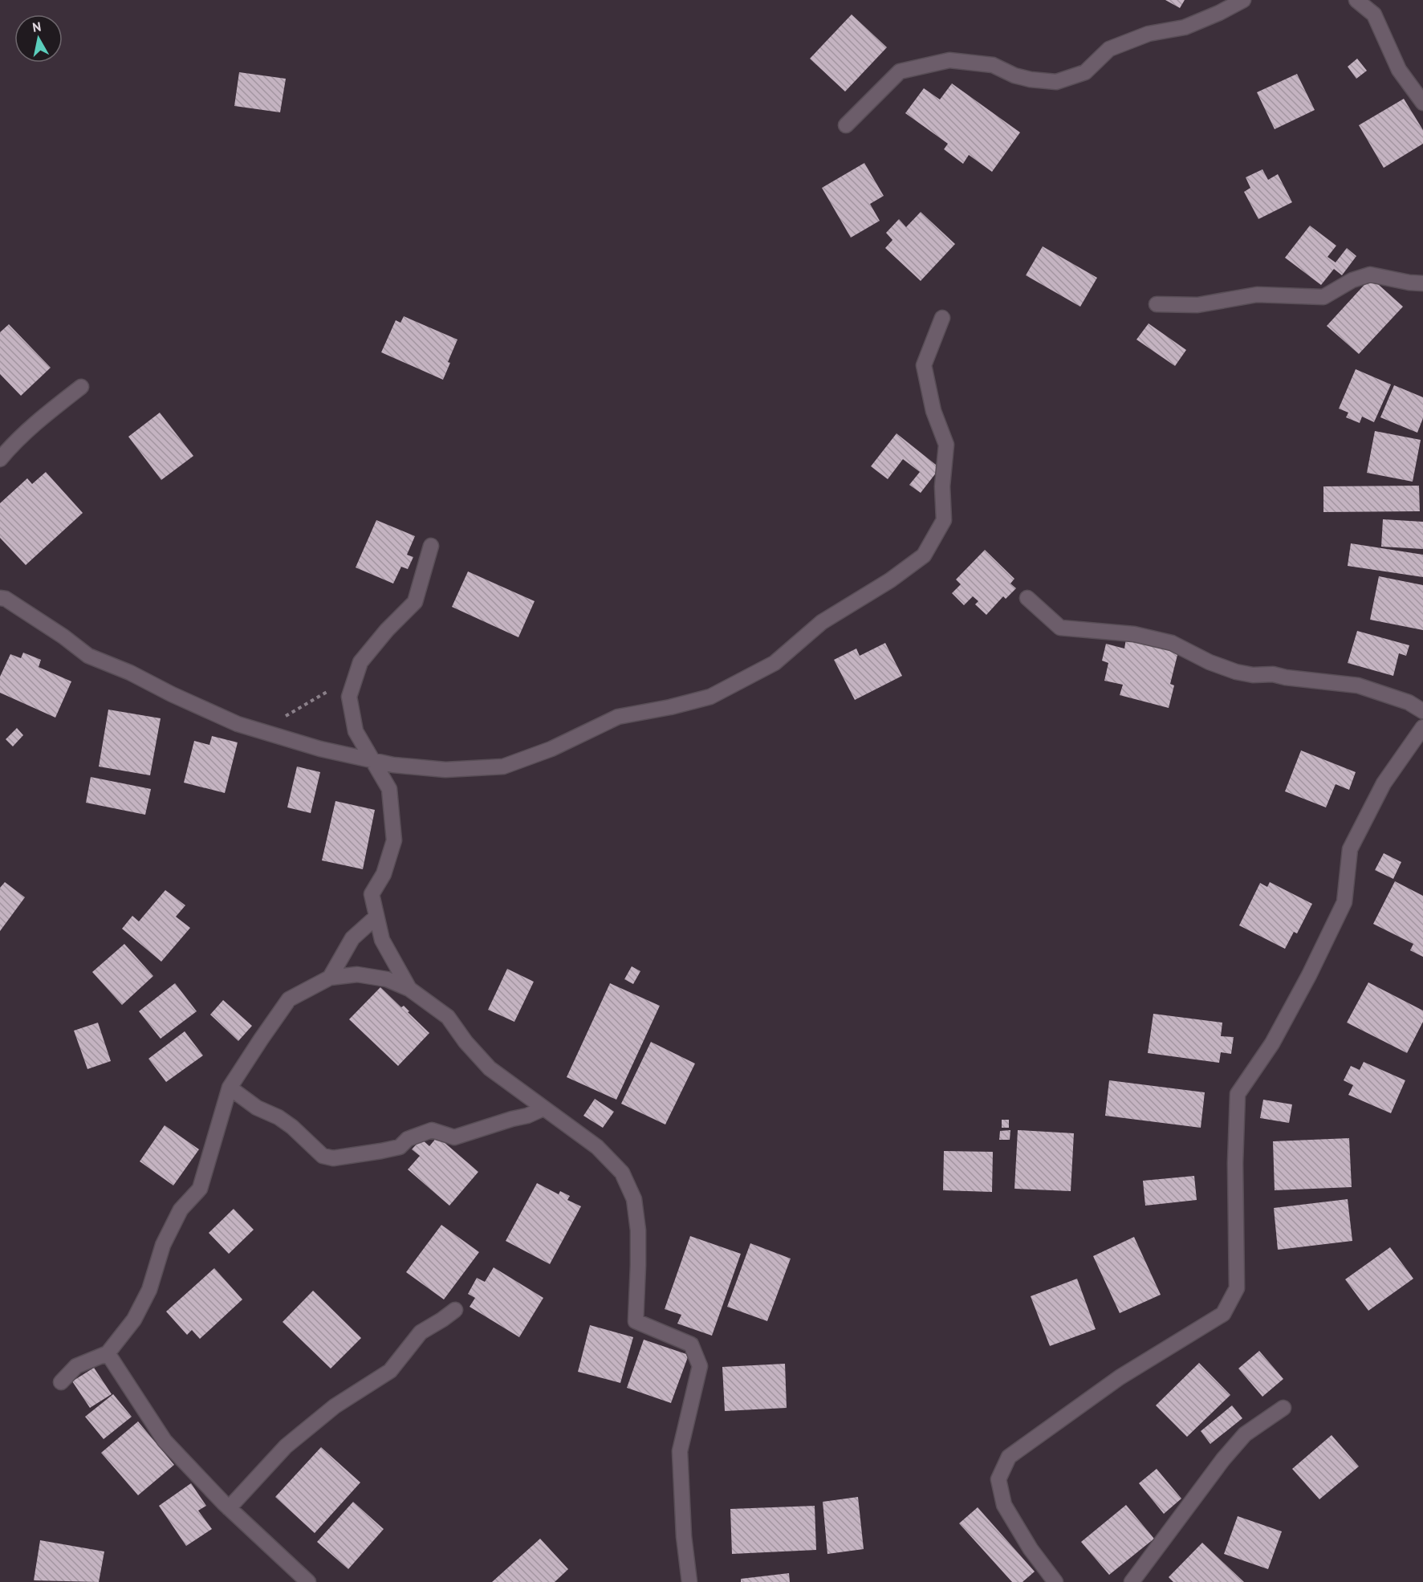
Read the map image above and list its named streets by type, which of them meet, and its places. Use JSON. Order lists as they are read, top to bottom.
{
  "north": "top"
}
